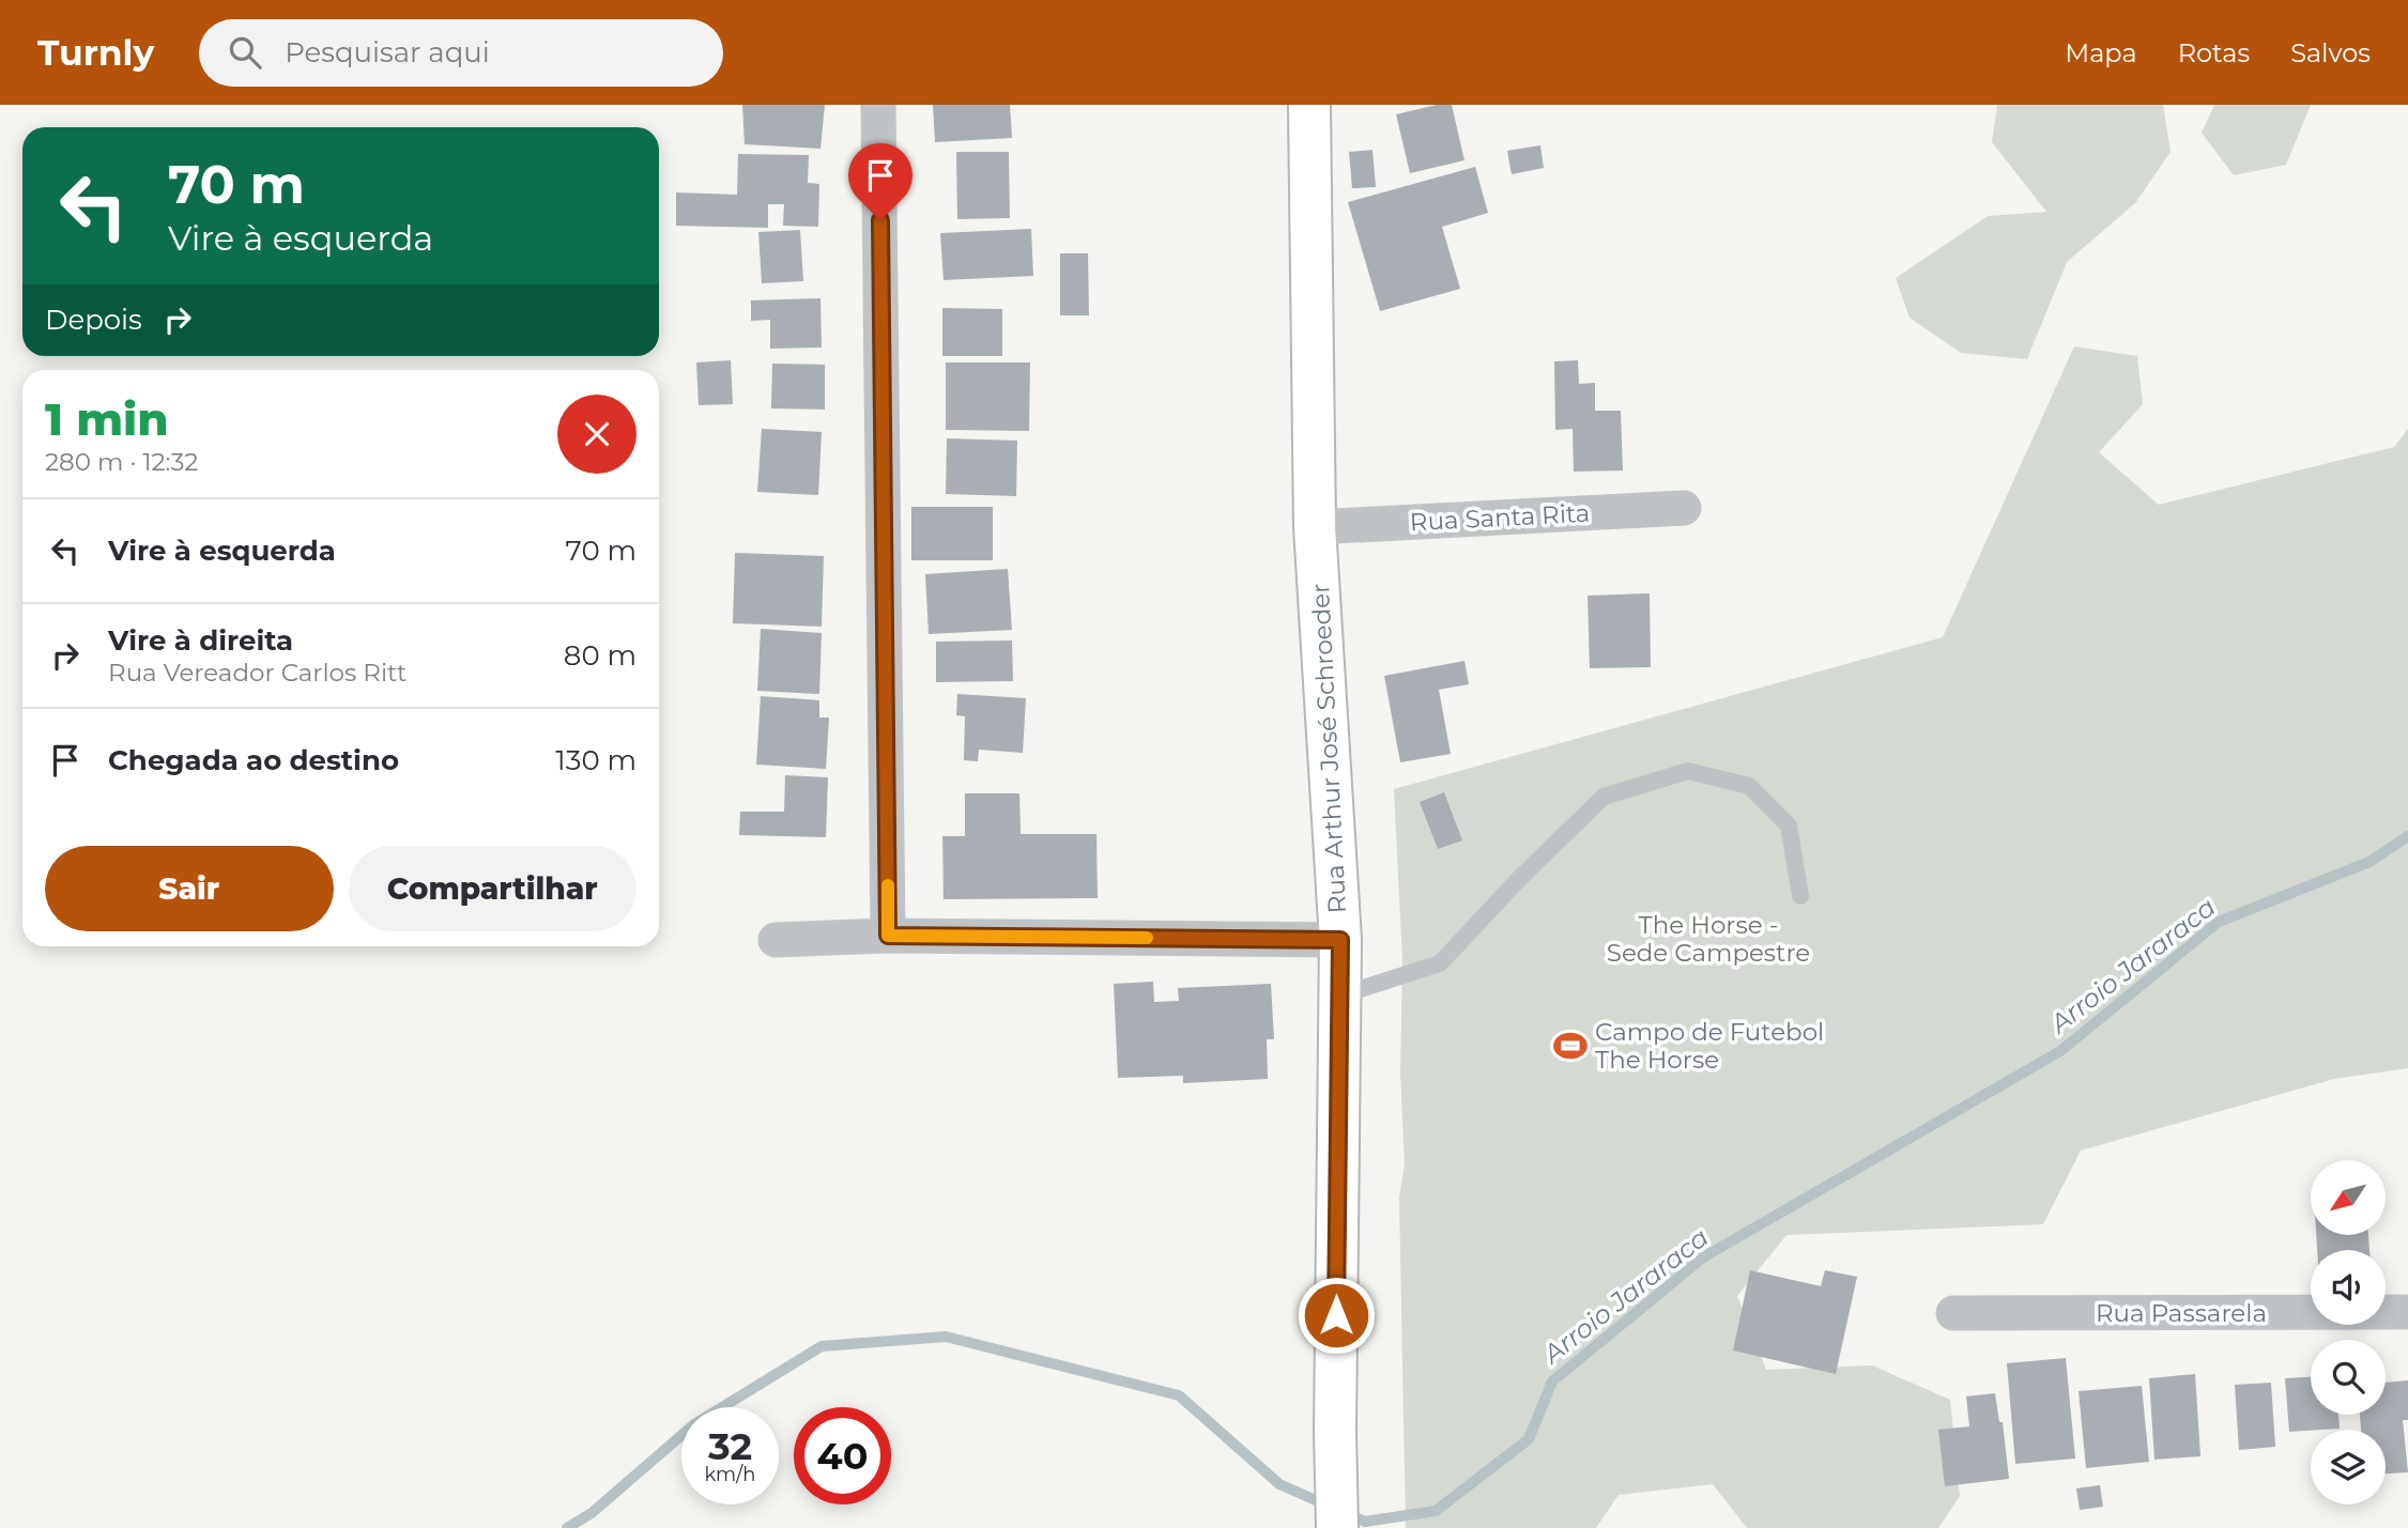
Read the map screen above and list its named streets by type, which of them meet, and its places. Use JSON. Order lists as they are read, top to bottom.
{
  "streets": {
    "street": ["Rua Santa Rita", "Rua Arthur José Schroeder", "Rua Passarela"]
  },
  "crossings": [
    ["Rua Santa Rita", "Rua Arthur José Schroeder"]
  ],
  "water": ["Arroio Jararaca"],
  "parks": ["The Horse - Sede Campestre"],
  "places": {
    "sports": ["Campo de Futebol The Horse"]
  },
  "north": "bottom left",
  "page": {
    "header": "Turnly",
    "search": "Pesquisar aqui",
    "nav": ["Mapa", "Rotas", "Salvos"],
    "turn": ["70 m", "Vire à esquerda"],
    "then": "Depois",
    "heading": ["1 min", "280 m · 12:32"],
    "list": [
      {
        "name": "Vire à esquerda",
        "value": "70 m"
      },
      {
        "name": "Vire à direita",
        "note": "Rua Vereador Carlos Ritt",
        "value": "80 m"
      },
      {
        "name": "Chegada ao destino",
        "value": "130 m"
      }
    ],
    "buttons": ["Sair", "Compartilhar"],
    "speed": "32 km/h",
    "limit": "40"
  }
}
